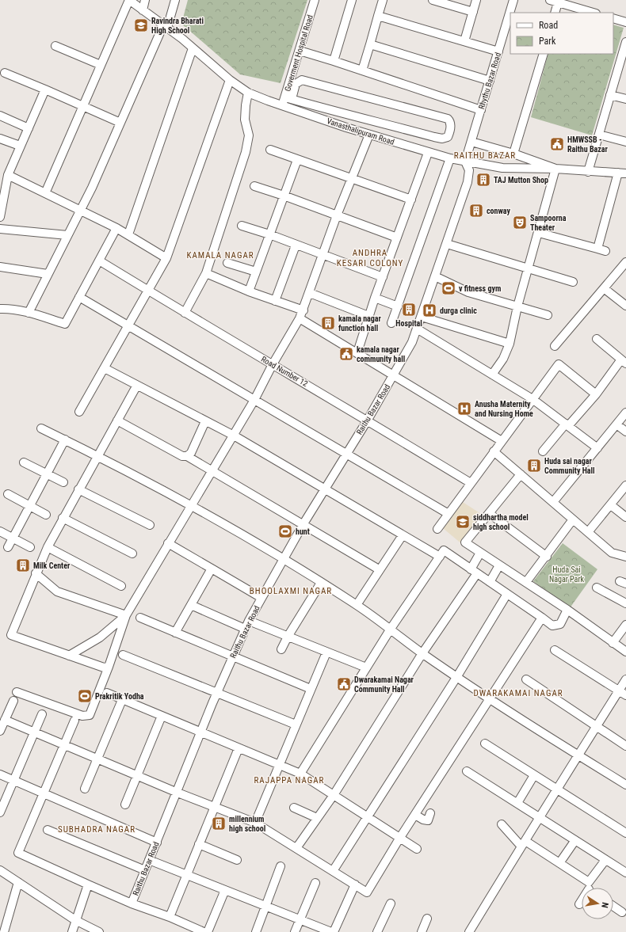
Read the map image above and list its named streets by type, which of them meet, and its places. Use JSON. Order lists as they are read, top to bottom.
{
  "streets": {
    "street": [
      "Goverment Hospital Road",
      "Rhythu Bazar Road",
      "Vanasthalipuram Road",
      "Road Number 12",
      "Raithu Bazar Road"
    ]
  },
  "crossings": [
    ["Goverment Hospital Road", "Vanasthalipuram Road"],
    ["Rhythu Bazar Road", "Vanasthalipuram Road"],
    ["Rhythu Bazar Road", "Raithu Bazar Road"],
    ["Vanasthalipuram Road", "Raithu Bazar Road"],
    ["Road Number 12", "Raithu Bazar Road"]
  ],
  "districts": [
    "RAITHU BAZAR",
    "ANDHRA KESARI COLONY",
    "KAMALA NAGAR",
    "BHOOLAXMI NAGAR",
    "DWARAKAMAI NAGAR",
    "RAJAPPA NAGAR",
    "SUBHADRA NAGAR"
  ],
  "parks": ["Huda Sai Nagar Park"],
  "places": {
    "school or university": ["Ravindra Bharati High School", "siddhartha model high school"],
    "public building": ["HMWSSB - Raithu Bazar", "kamala nagar community hall", "Dwarakamai Nagar Community Hall"],
    "building": [
      "TAJ Mutton Shop",
      "conway",
      "Hospital",
      "kamala nagar function hall",
      "Huda sai nagar Community Hall",
      "Milk Center",
      "millennium high school"
    ],
    "theatre": ["Sampoorna Theater"],
    "sports": ["v fitness gym", "hunt", "Prakritik Yodha"],
    "hospital": ["durga clinic", "Anusha Maternity and Nursing Home"]
  },
  "legend": ["Road", "Park"],
  "north": "right"
}
